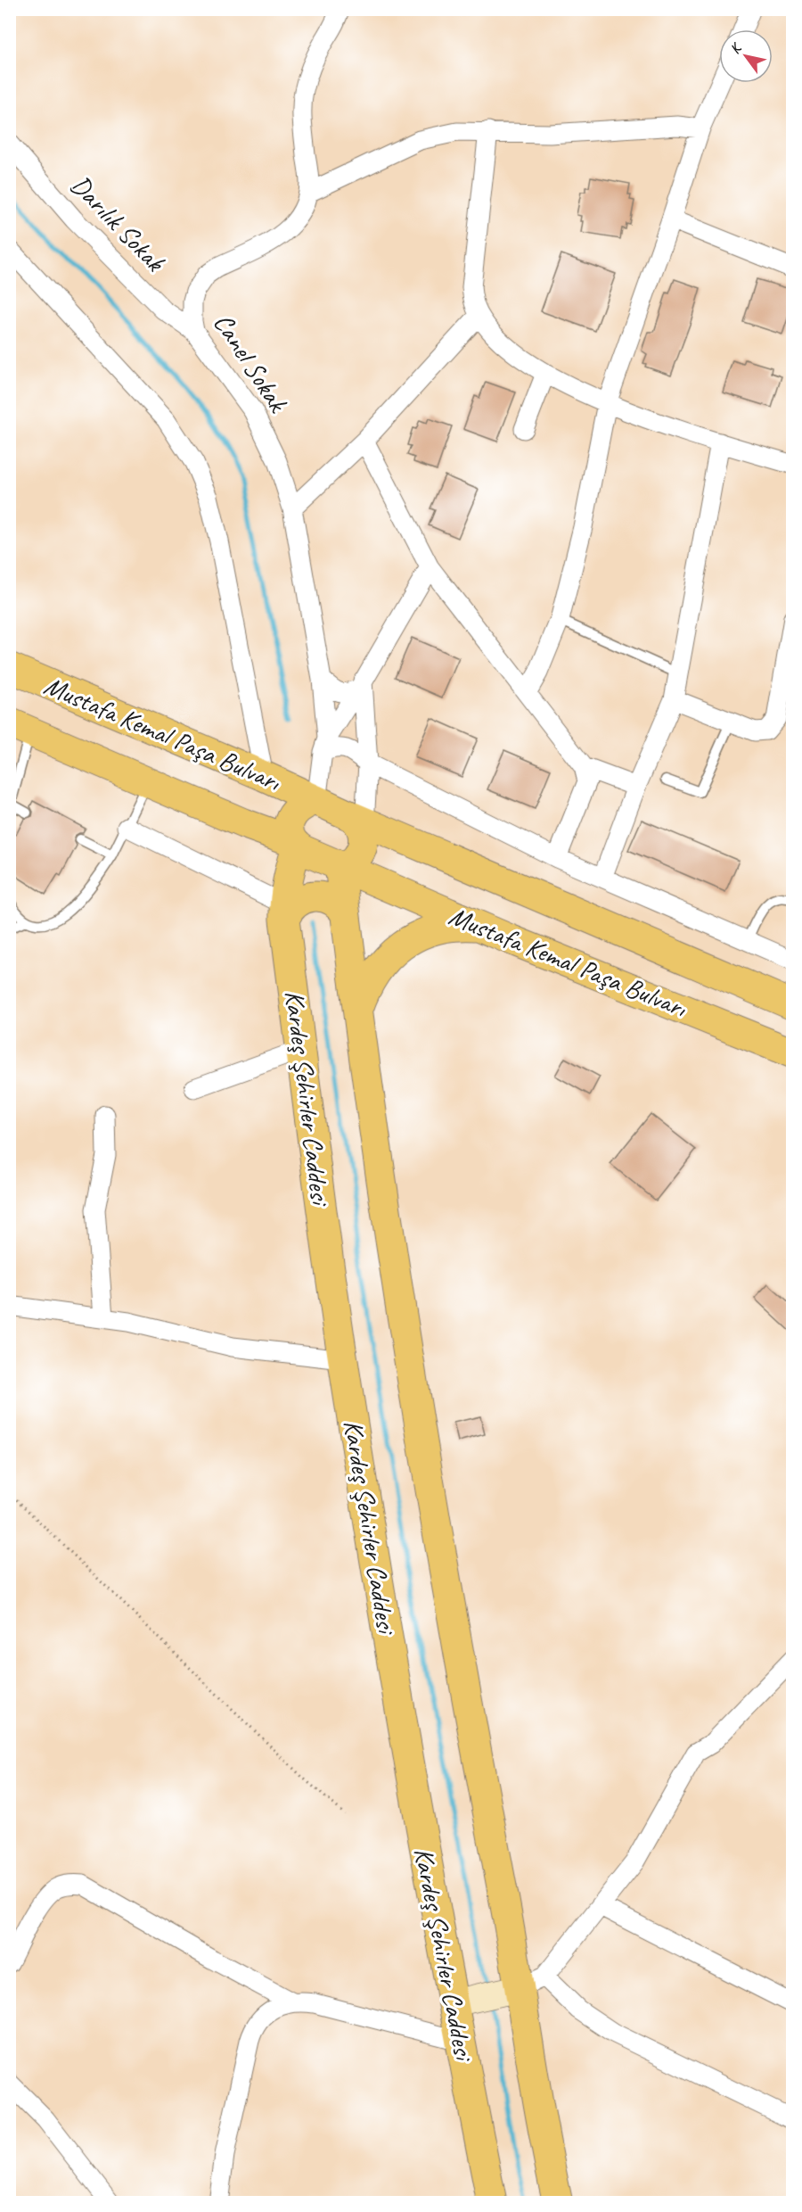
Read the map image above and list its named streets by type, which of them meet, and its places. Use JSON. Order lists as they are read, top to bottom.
{
  "streets": {
    "main road": ["Mustafa Kemal Paşa Bulvarı", "Kardeş Şehirler Caddesi"],
    "street": ["Darılık Sokak", "Canel Sokak"]
  },
  "crossings": [
    ["Darılık Sokak", "Canel Sokak"],
    ["Canel Sokak", "Mustafa Kemal Paşa Bulvarı"],
    ["Canel Sokak", "Kardeş Şehirler Caddesi"],
    ["Mustafa Kemal Paşa Bulvarı", "Kardeş Şehirler Caddesi"]
  ],
  "north": "top left"
}
